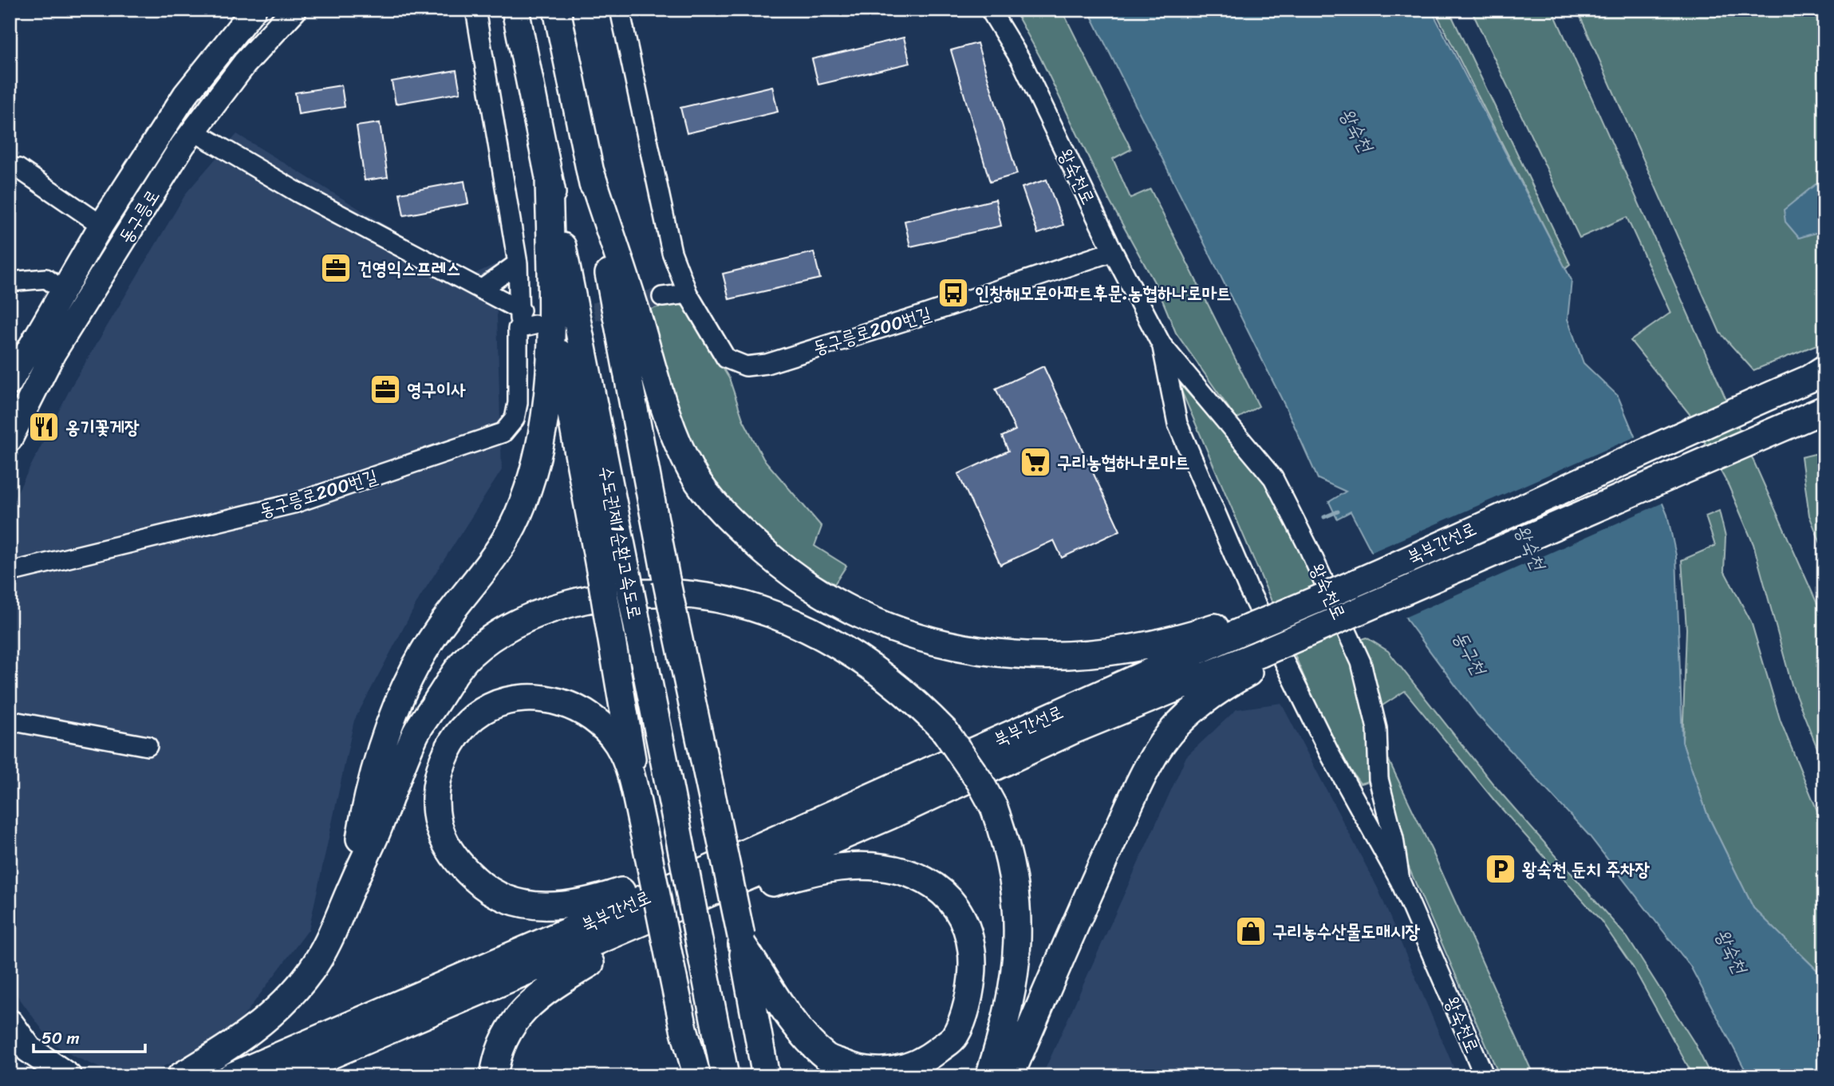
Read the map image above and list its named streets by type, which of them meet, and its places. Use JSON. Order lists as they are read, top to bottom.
{
  "streets": {
    "highway": ["수도권제1순환고속도로", "북부간선로"],
    "main road": ["동구릉로"],
    "street": ["왕숙천로", "동구릉로200번길"]
  },
  "crossings": [
    ["왕숙천로", "동구릉로200번길"]
  ],
  "water": ["왕숙천", "동구천"],
  "places": {
    "office": ["건영익스프레스", "영구이사"],
    "bus stop": ["인창해모로아파트후문.농협하나로마트"],
    "restaurant": ["옹기꽃게장"],
    "supermarket": ["구리농협하나로마트"],
    "parking": ["왕숙천 둔치 주차장"],
    "shop": ["구리농수산물도매시장"]
  },
  "scale_bar": "50 m"
}
